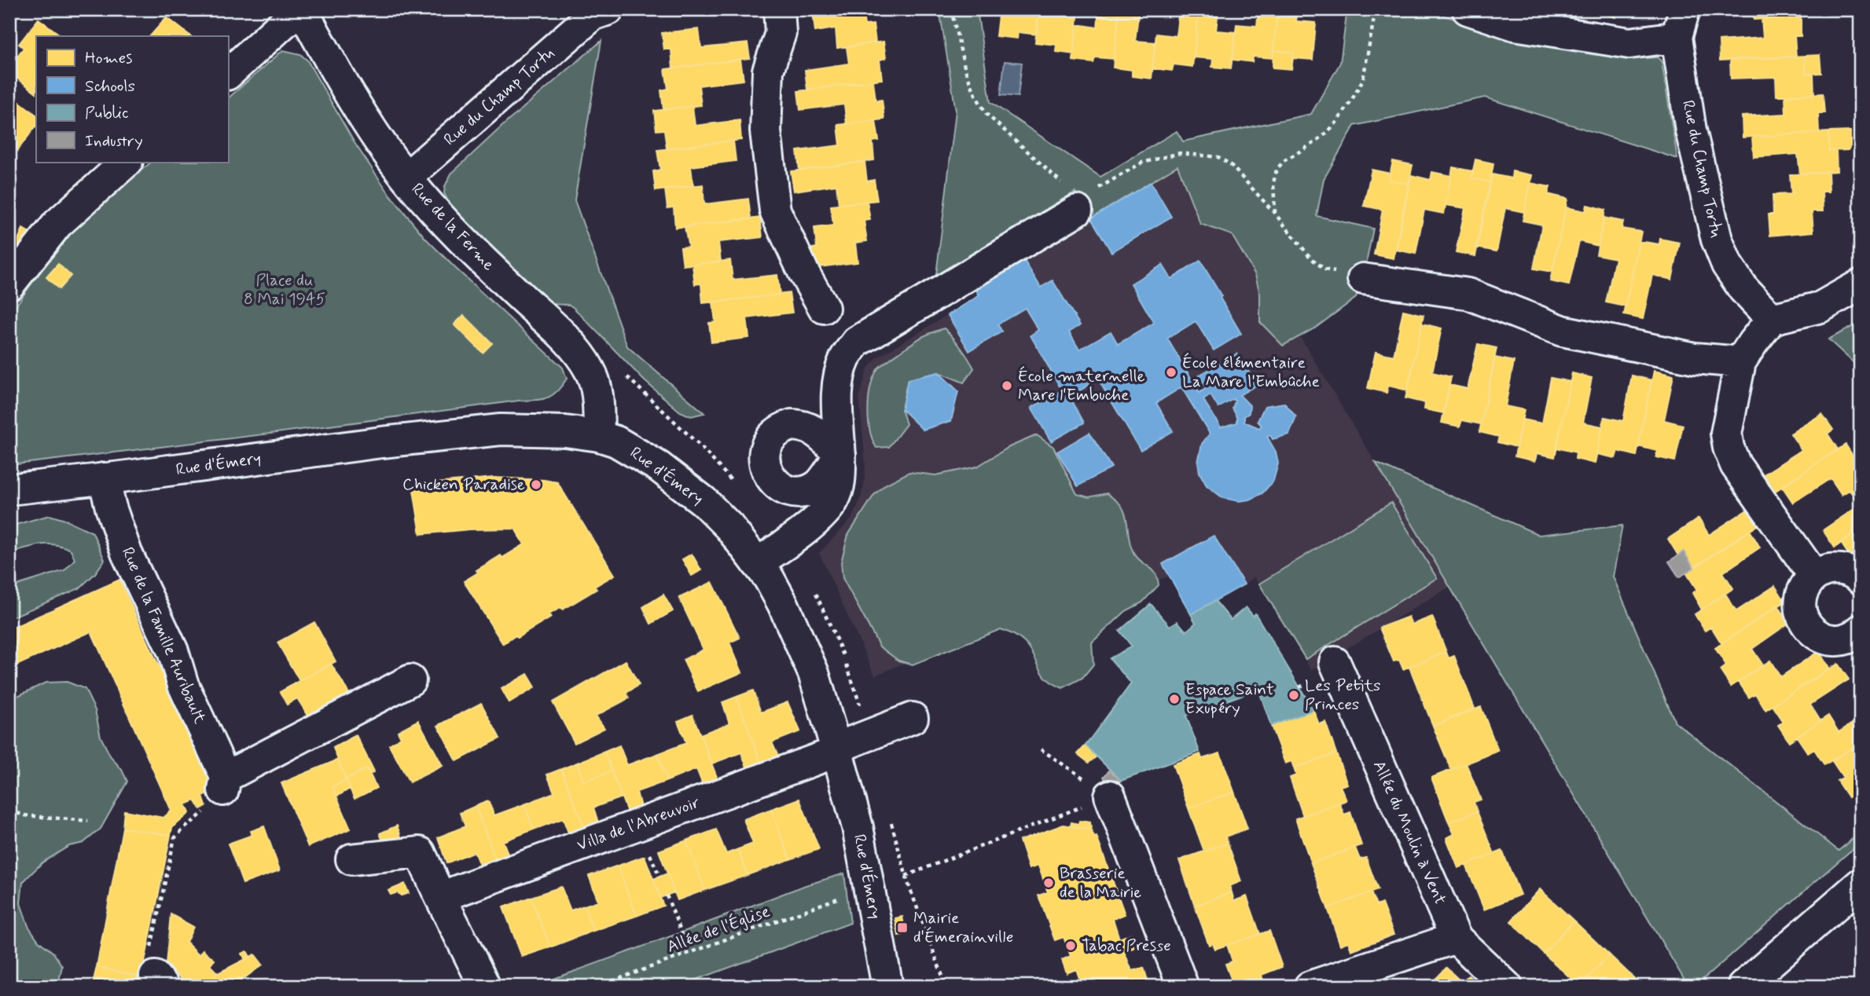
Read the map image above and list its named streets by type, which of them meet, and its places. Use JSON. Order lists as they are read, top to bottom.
{
  "streets": {
    "street": [
      "Rue du Champ Tortu",
      "Rue de la Ferme",
      "Rue d'Émery",
      "Rue de la Famille Auribault",
      "Villa de l'Abreuvoir",
      "Allée du Moulin à Vent"
    ],
    "path": ["Allée de l'Église"]
  },
  "crossings": [
    ["Rue du Champ Tortu", "Rue de la Ferme"],
    ["Rue de la Ferme", "Rue d'Émery"],
    ["Rue d'Émery", "Rue de la Famille Auribault"],
    ["Rue d'Émery", "Villa de l'Abreuvoir"]
  ],
  "parks": ["Place du 8 Mai 1945"],
  "places": {
    "other": [
      "École élémentaire La Mare l'Embûche",
      "École maternelle Mare l'Embuche",
      "Chicken Paradise",
      "Les Petits Princes",
      "Espace Saint Exupéry",
      "Brasserie de la Mairie",
      "Tabac Presse"
    ],
    "transit": ["Mairie d'Émerainville"]
  },
  "legend": [
    "Homes",
    "Schools",
    "Public",
    "Industry"
  ]
}
